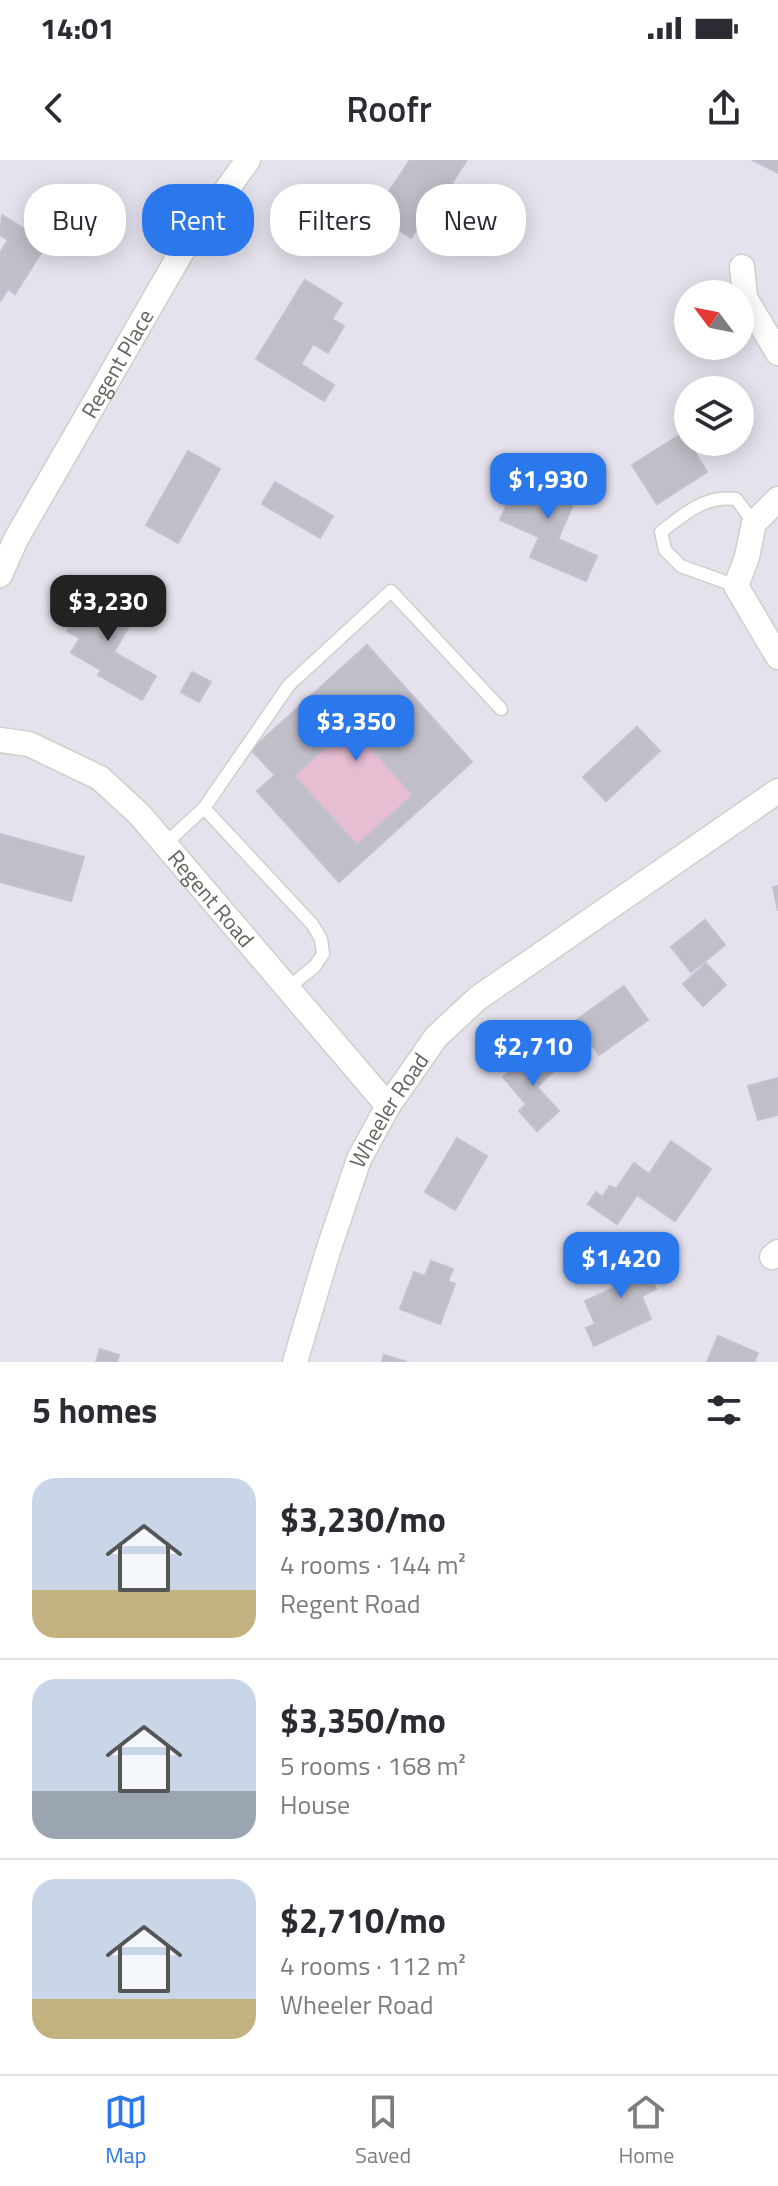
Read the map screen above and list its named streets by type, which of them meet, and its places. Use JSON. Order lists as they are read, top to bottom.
{
  "streets": {
    "street": ["Regent Place", "Regent Road", "Wheeler Road"]
  },
  "crossings": [
    ["Regent Road", "Wheeler Road"]
  ],
  "north": "top left",
  "page": {
    "status": "14:01",
    "header": "Roofr",
    "chip": [
      "Buy",
      "Rent",
      "Filters",
      "New"
    ],
    "price": [
      "$1,930",
      "$3,230",
      "$3,350",
      "$2,710",
      "$1,420"
    ],
    "heading": "5 homes",
    "list": [
      {
        "name": "$3,230/mo",
        "note": "4 rooms · 144 m² · Regent Road"
      },
      {
        "name": "$3,350/mo",
        "note": "5 rooms · 168 m² · House"
      },
      {
        "name": "$2,710/mo",
        "note": "4 rooms · 112 m² · Wheeler Road"
      }
    ],
    "tabs": ["Map", "Saved", "Home"]
  }
}
